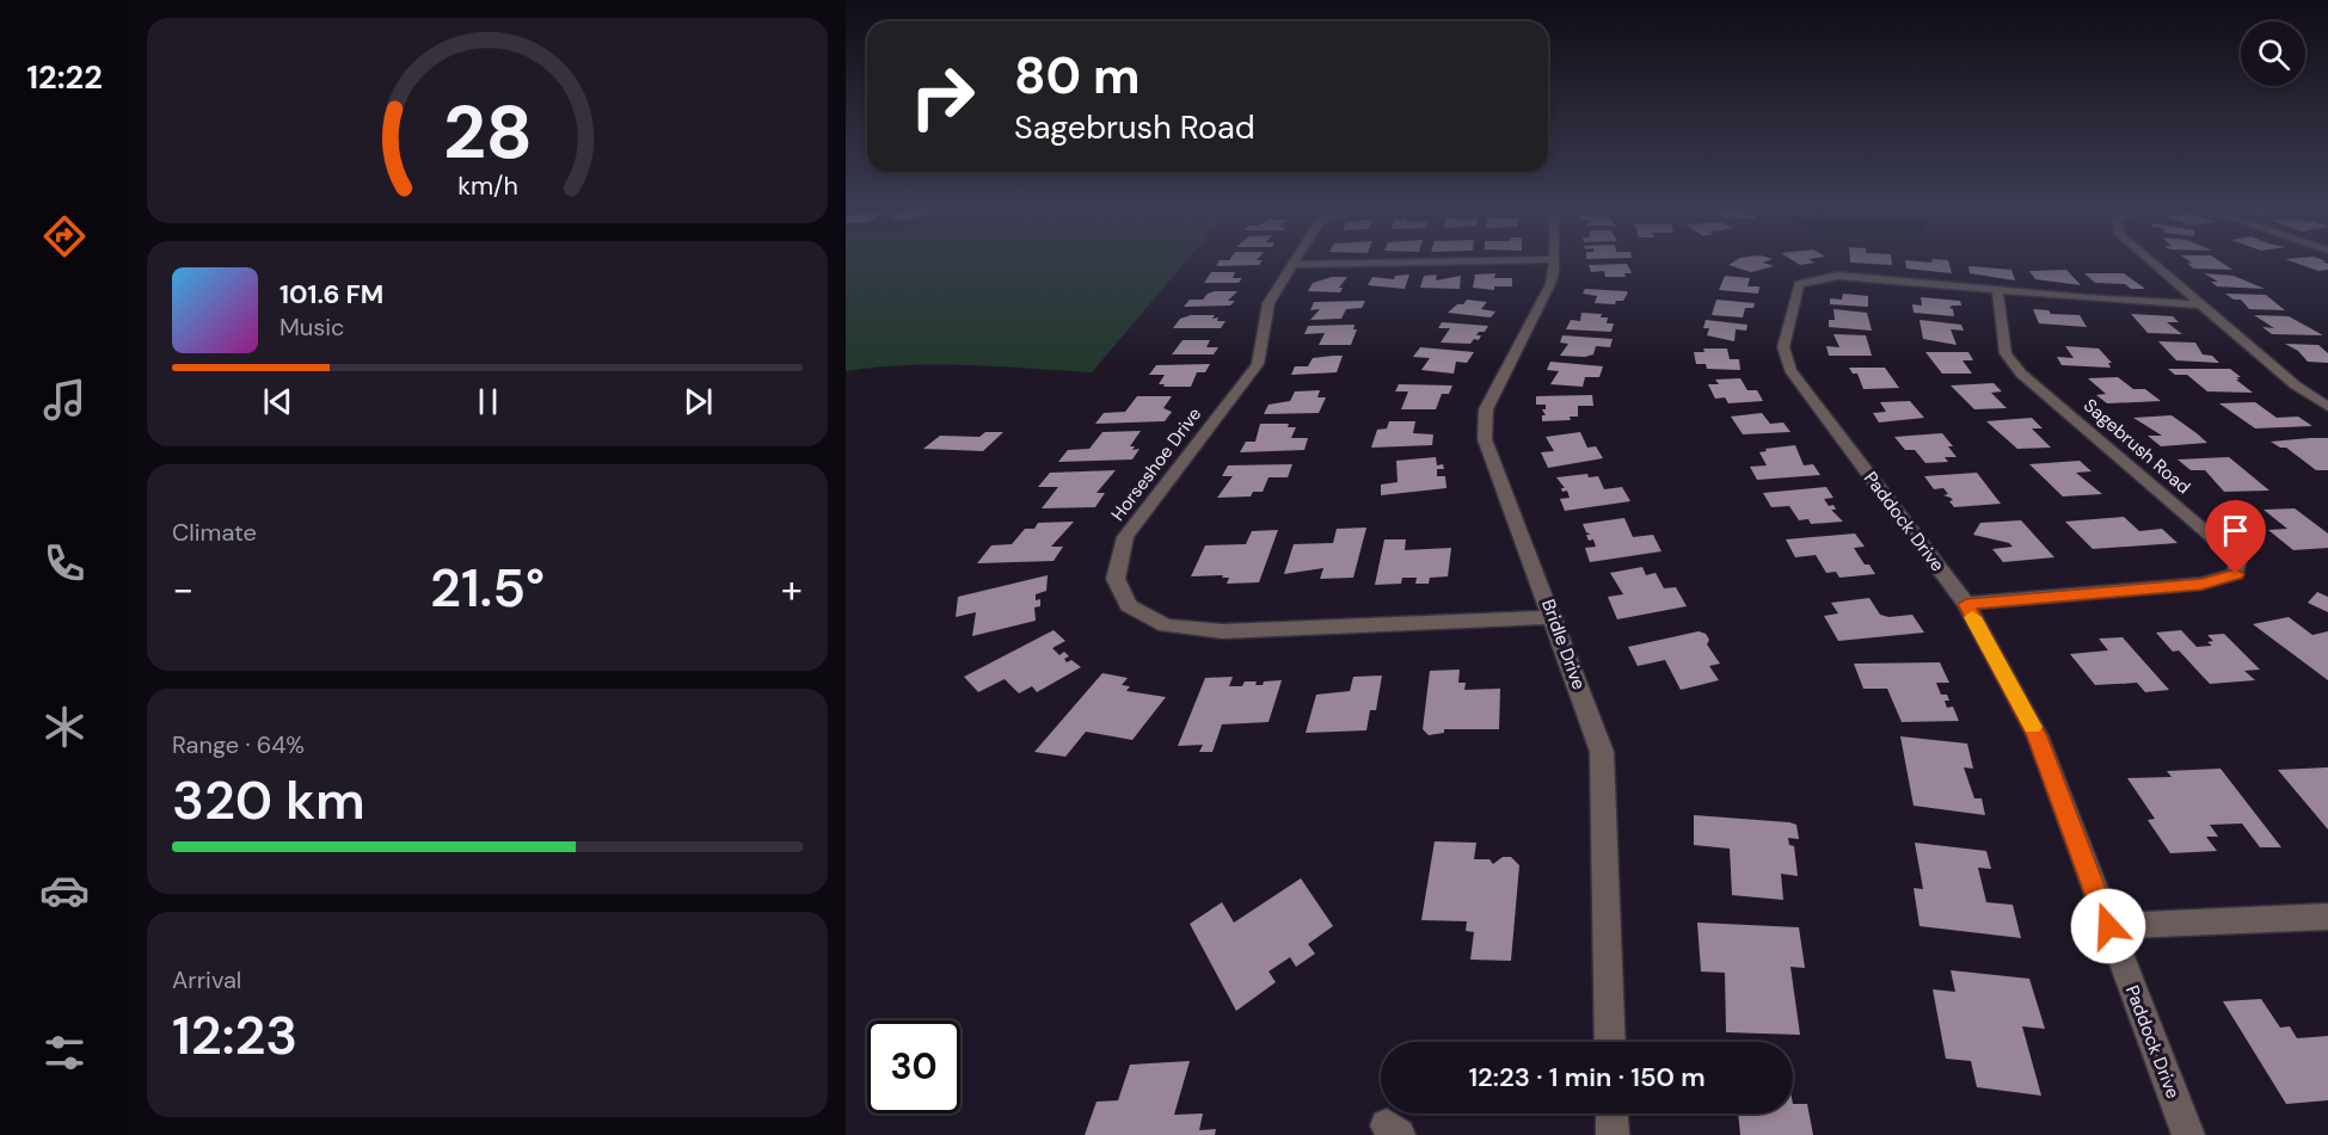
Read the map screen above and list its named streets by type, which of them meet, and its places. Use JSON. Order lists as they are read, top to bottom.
{
  "streets": {
    "street": [
      "Sagebrush Road",
      "Horseshoe Drive",
      "Paddock Drive",
      "Bridle Drive"
    ]
  },
  "crossings": [
    ["Sagebrush Road", "Paddock Drive"],
    ["Horseshoe Drive", "Bridle Drive"]
  ],
  "page": {
    "tabs": "12:22",
    "turn": ["80 m", "Sagebrush Road"],
    "song": ["101.6 FM", "Music"],
    "tile": [
      "Climate",
      ["Range · 64%", "320 km"],
      ["Arrival", "12:23"]
    ],
    "heat": ["−", "21.5°", "+"],
    "limit": "30",
    "trip": "12:23 · 1 min · 150 m",
    "gauge": ["28", "km/h"]
  }
}
